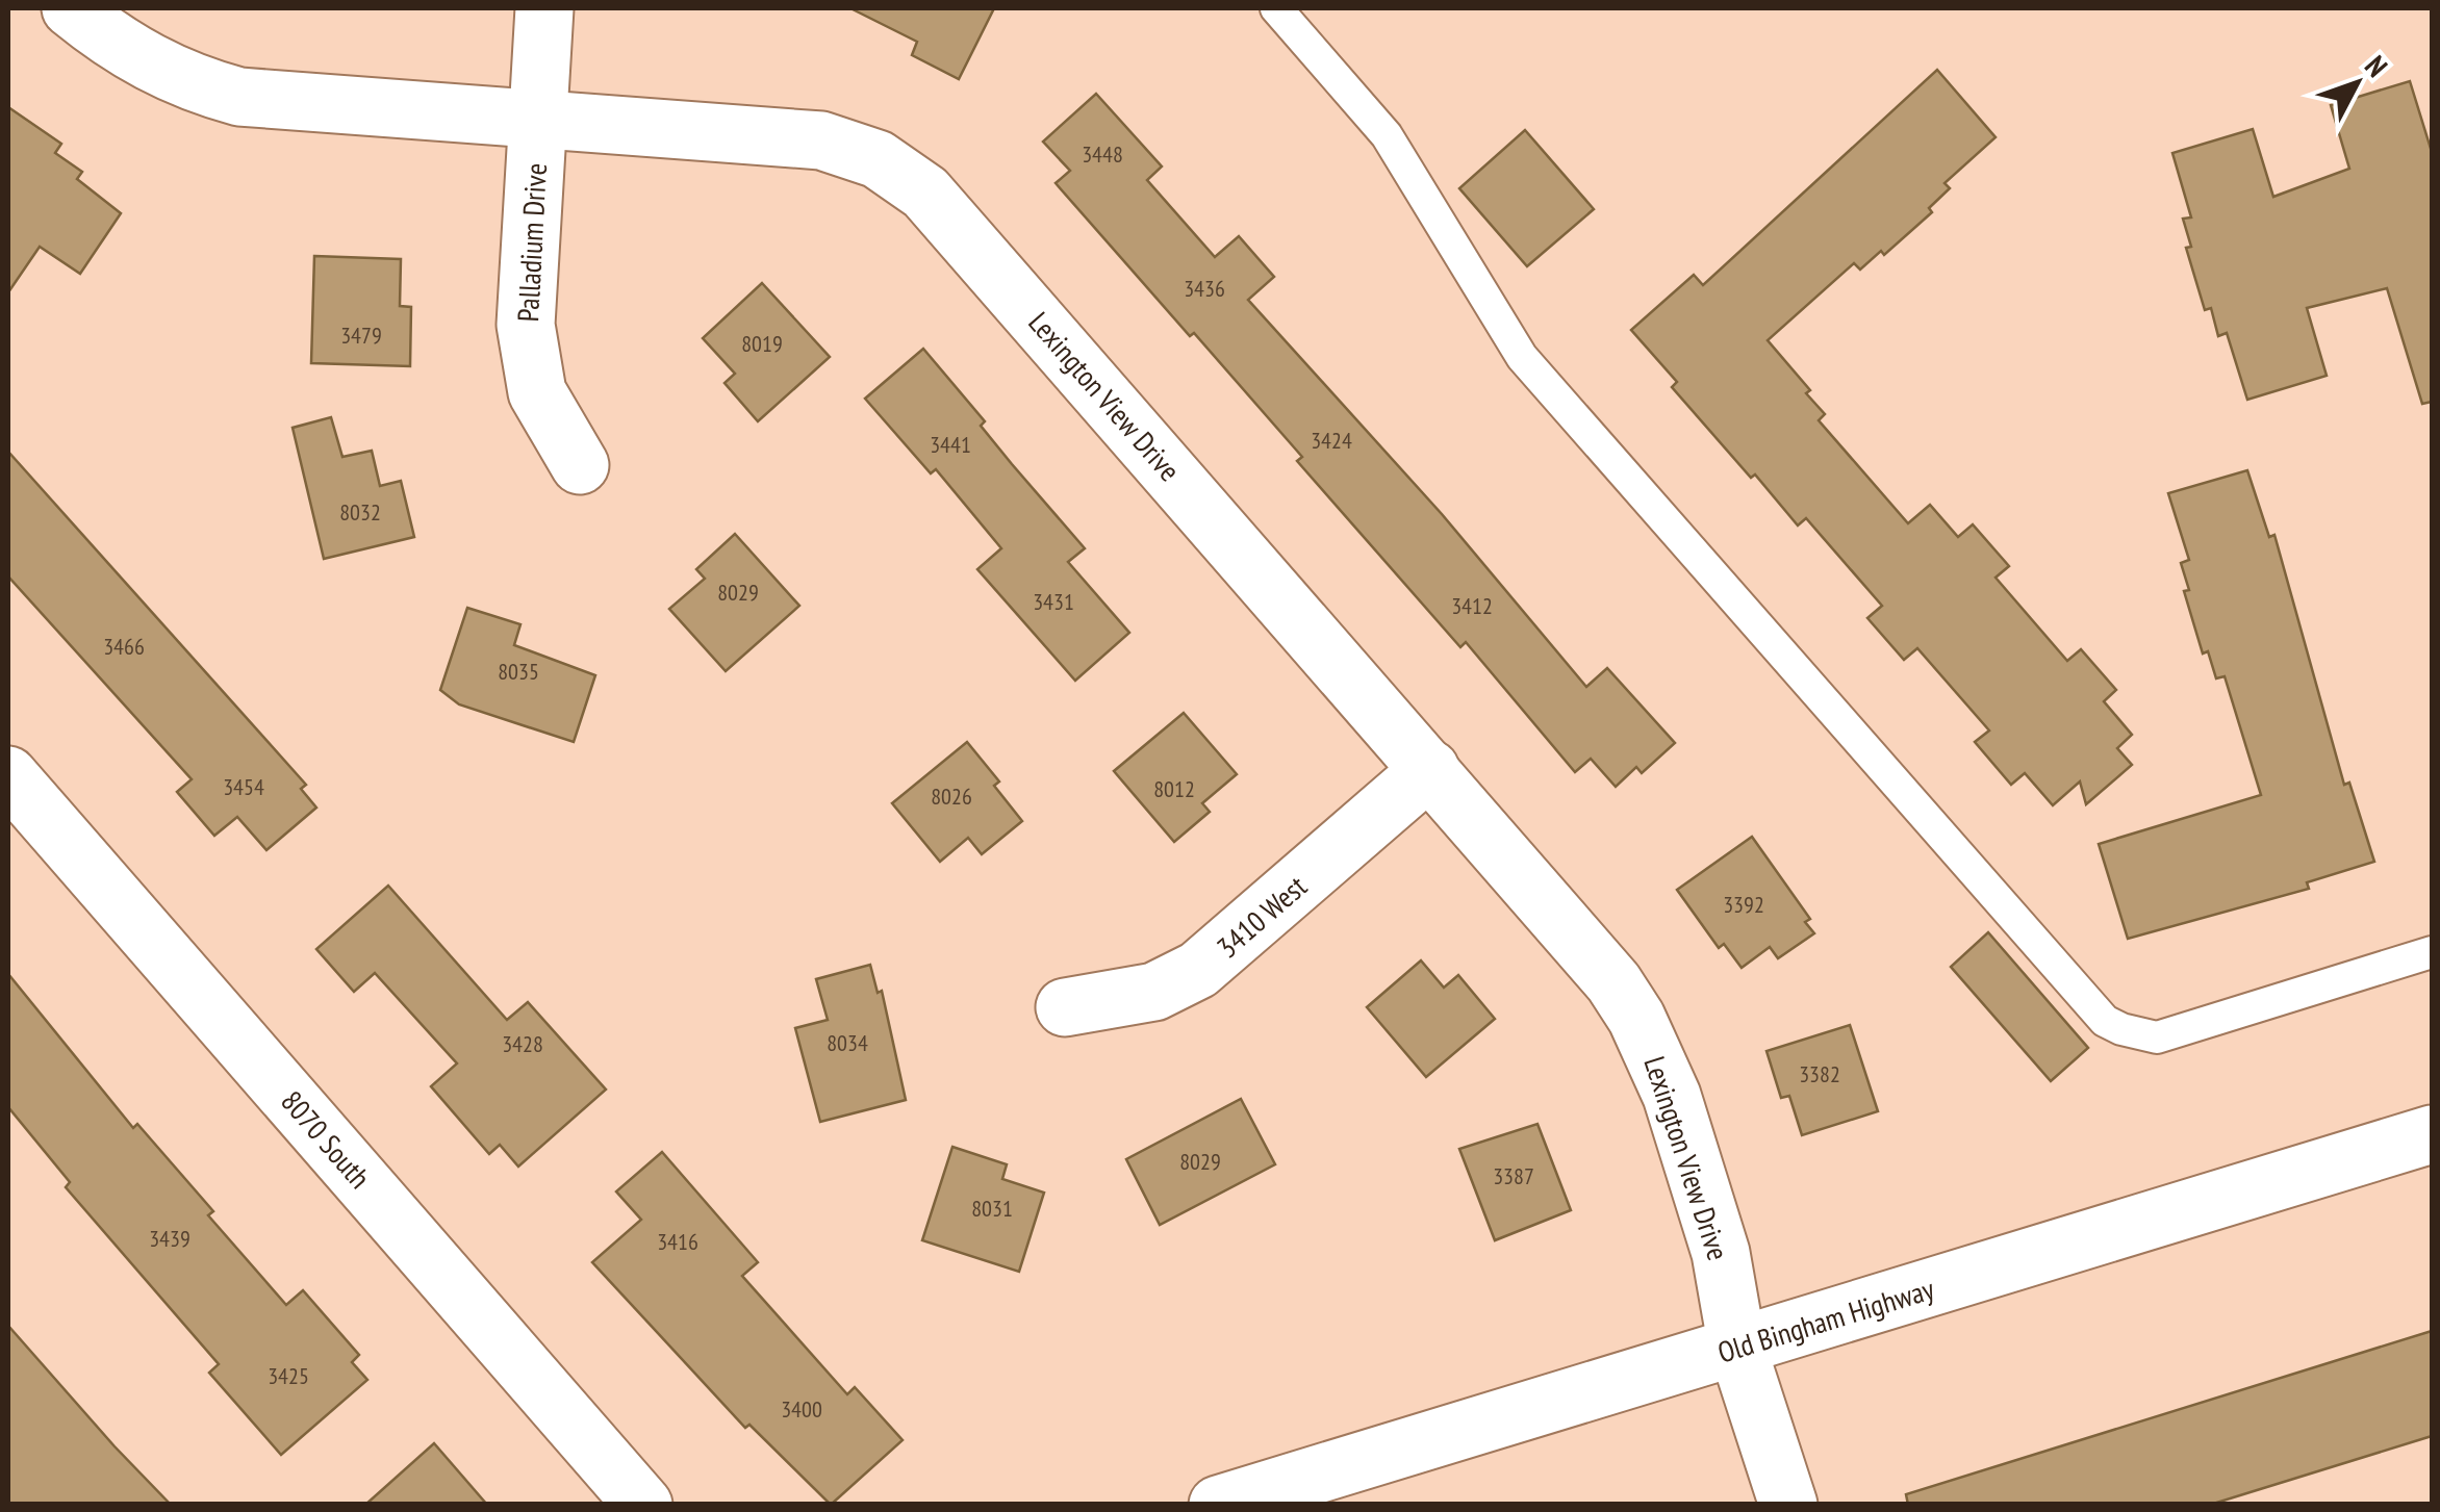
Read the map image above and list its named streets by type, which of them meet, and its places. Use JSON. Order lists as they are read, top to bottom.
{
  "streets": {
    "street": [
      "Palladium Drive",
      "Lexington View Drive",
      "3410 West",
      "8070 South",
      "Old Bingham Highway"
    ]
  },
  "crossings": [
    ["Palladium Drive", "Lexington View Drive"],
    ["Lexington View Drive", "3410 West"],
    ["Lexington View Drive", "Old Bingham Highway"]
  ],
  "house_numbers": [
    "3448",
    "3436",
    "3479",
    "8019",
    "3424",
    "3441",
    "8032",
    "8029",
    "3431",
    "3412",
    "3466",
    "8035",
    "3454",
    "8012",
    "8026",
    "3392",
    "8034",
    "3428",
    "3382",
    "8029",
    "3387",
    "8031",
    "3439",
    "3416",
    "3425",
    "3400"
  ],
  "north": "top right"
}
